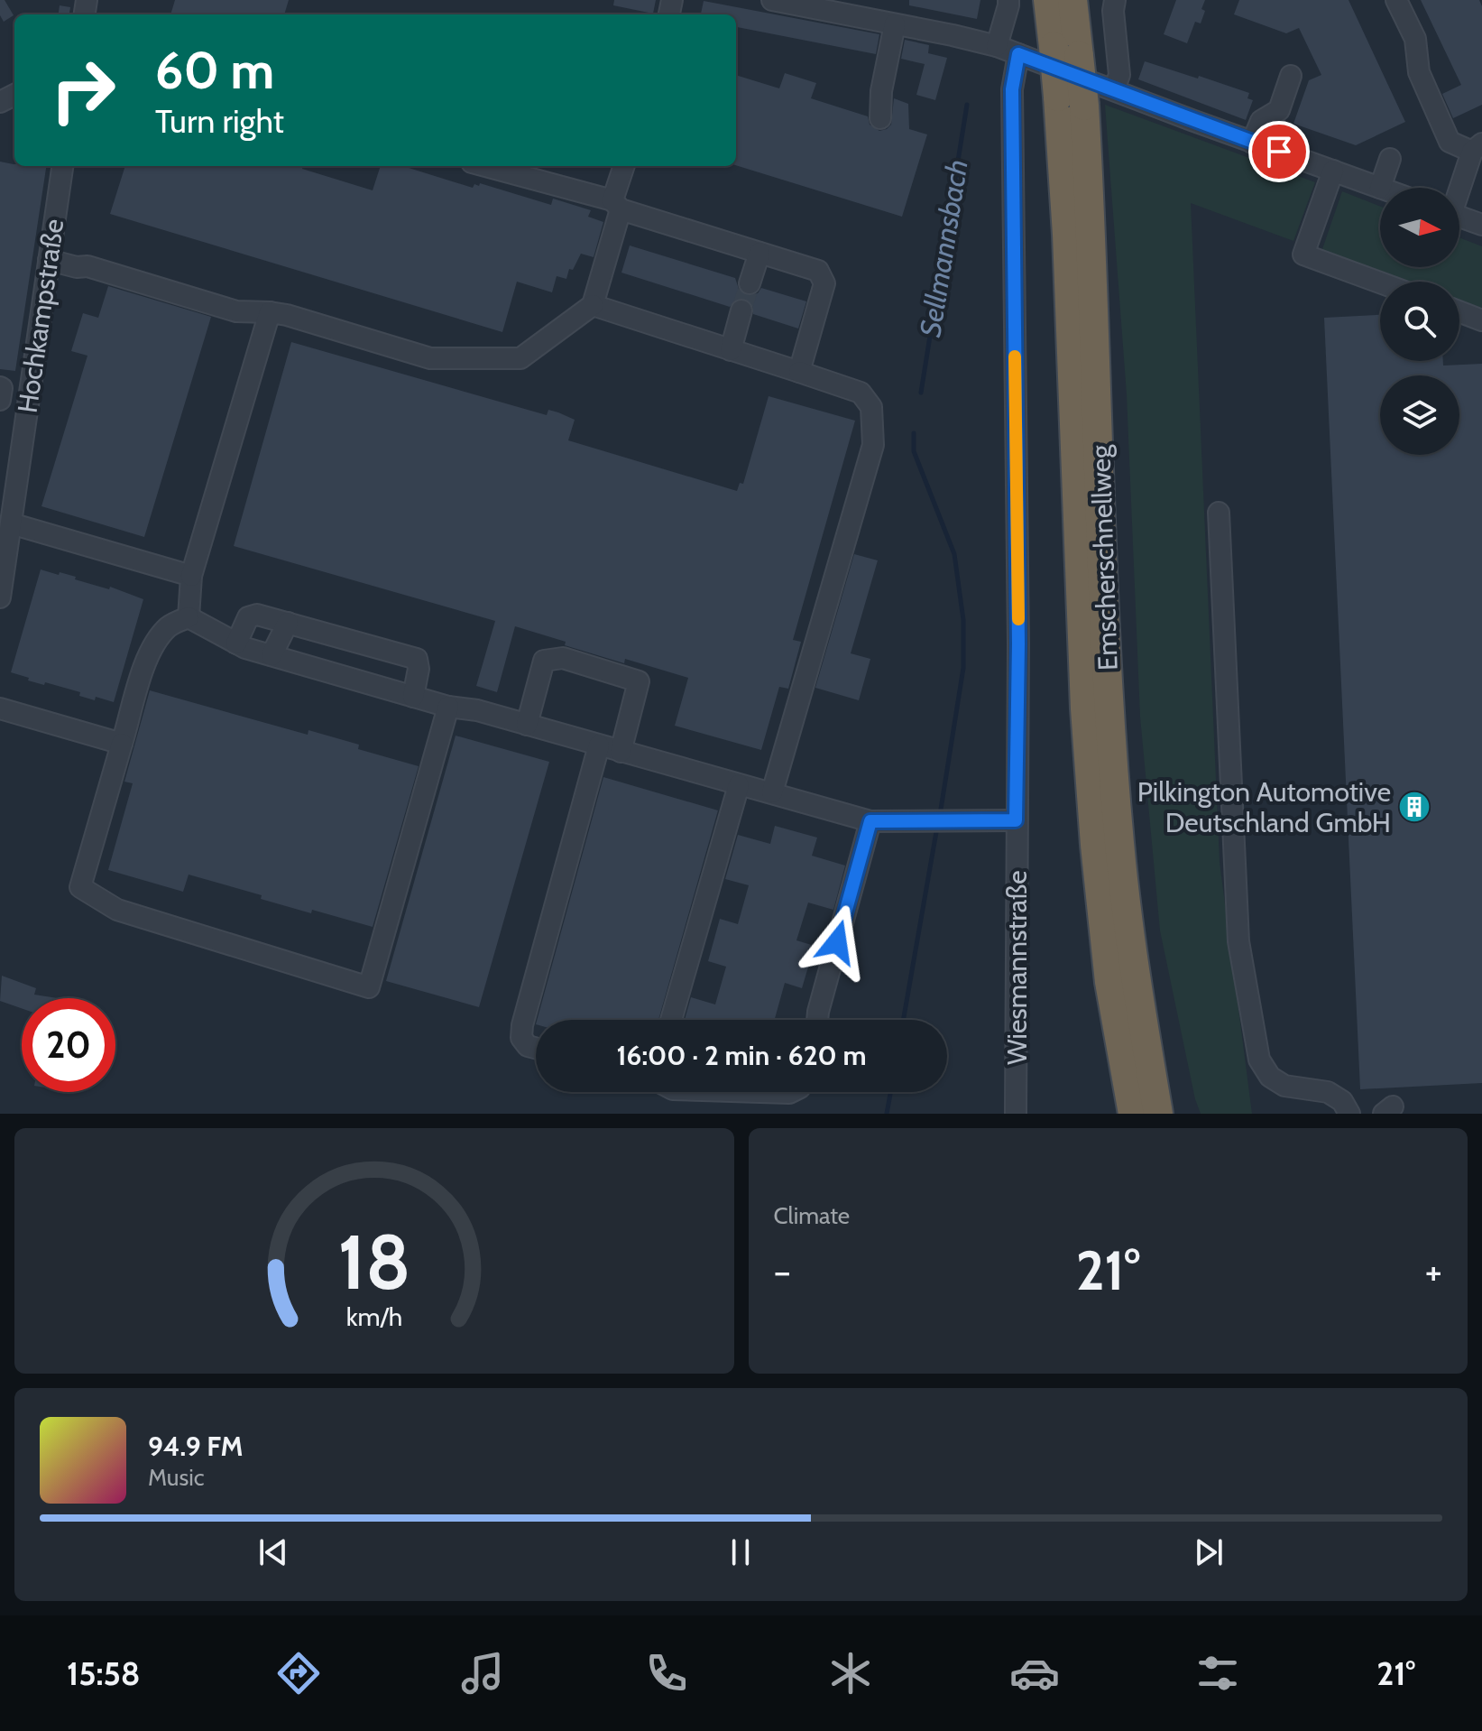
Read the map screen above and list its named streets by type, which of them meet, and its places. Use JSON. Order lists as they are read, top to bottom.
{
  "streets": {
    "highway": ["Emscherschnellweg"],
    "street": ["Hochkampstraße", "Wiesmannstraße"]
  },
  "water": ["Sellmannsbach"],
  "places": {
    "building": ["Pilkington Automotive Deutschland GmbH"]
  },
  "north": "right",
  "page": {
    "turn": ["60 m", "Turn right"],
    "limit": "20",
    "trip": "16:00 · 2 min · 620 m",
    "tile": "Climate",
    "heat": ["−", "21°", "+"],
    "song": ["94.9 FM", "Music"],
    "tabs": ["15:58", "21°"],
    "gauge": ["18", "km/h"]
  }
}
